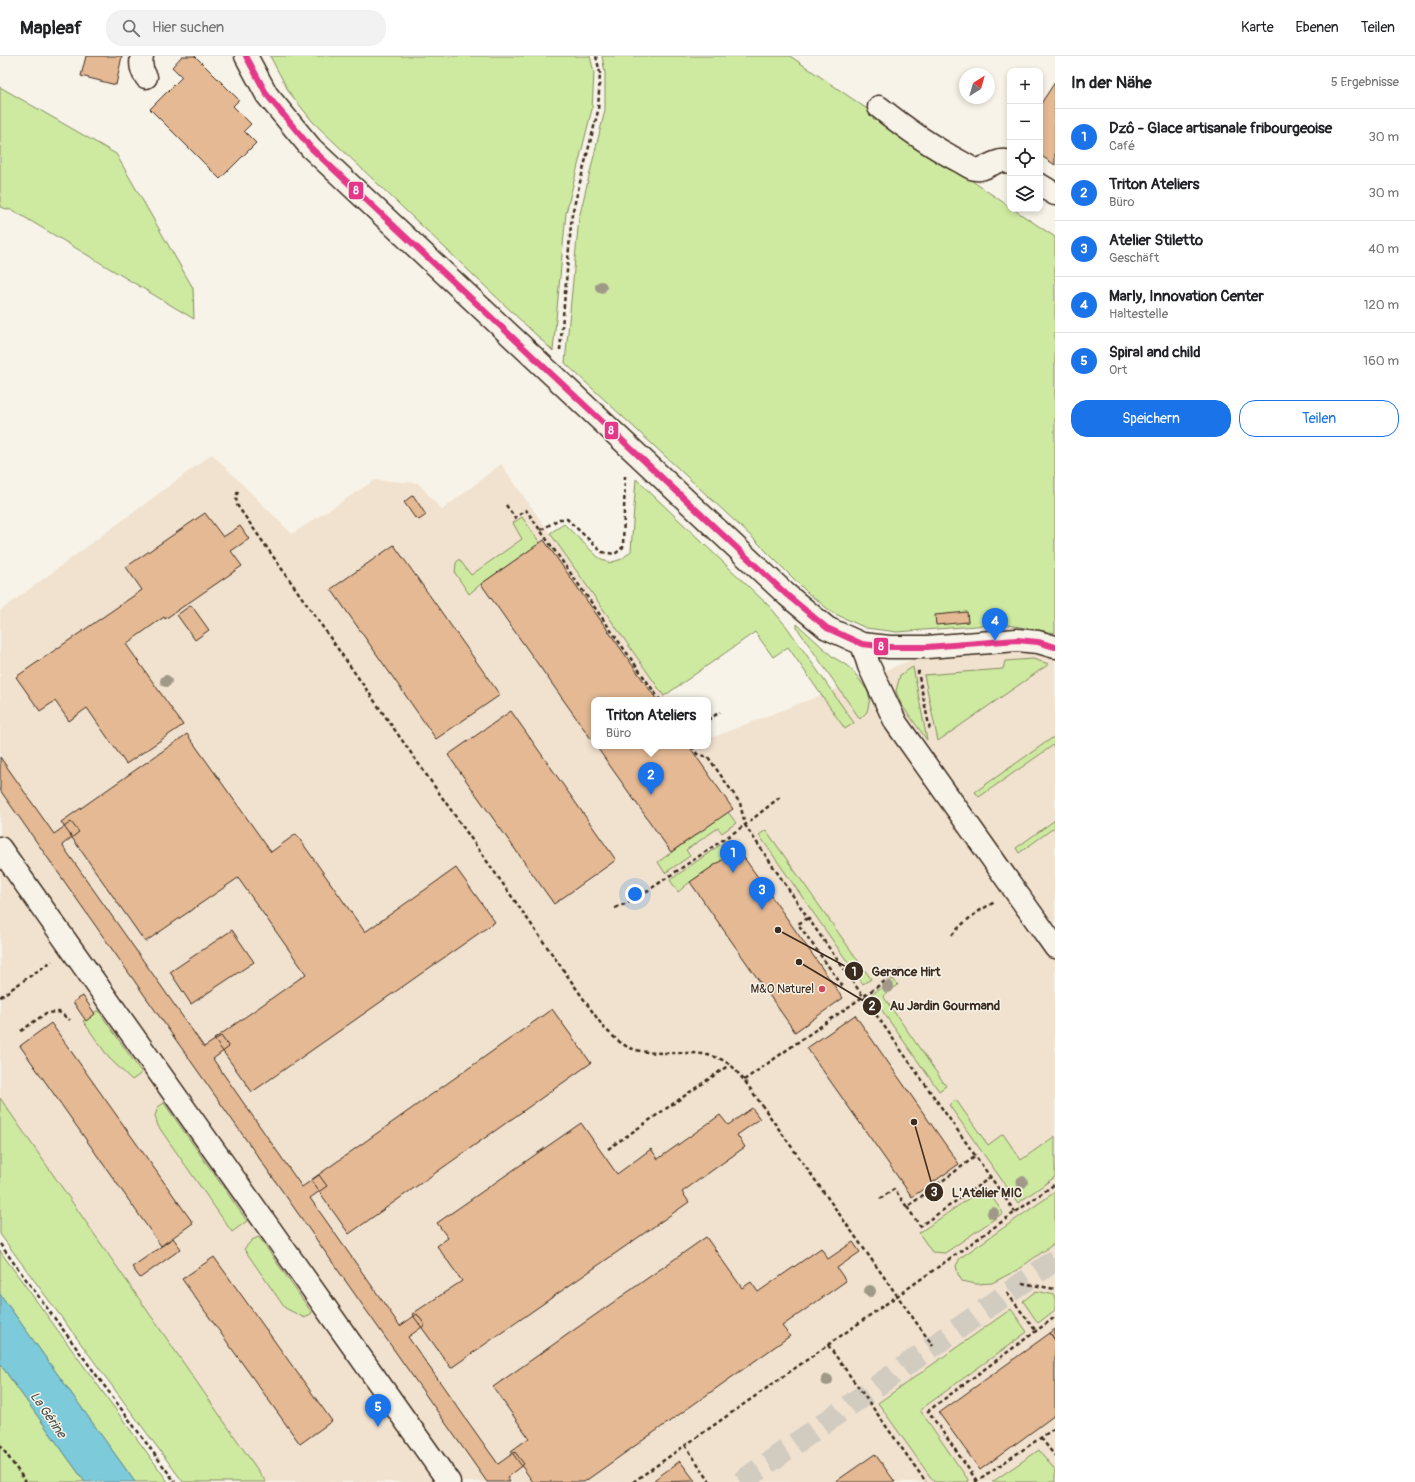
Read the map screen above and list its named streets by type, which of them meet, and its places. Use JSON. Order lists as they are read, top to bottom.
{
  "water": ["La Gérine"],
  "places": [
    "Gerance Hirt",
    "Au Jardin Gourmand",
    "M&O Naturel",
    "L'Atelier MIC"
  ],
  "lines": ["transit line 8"],
  "north": "top right",
  "page": {
    "header": "Mapleaf",
    "search": "Hier suchen",
    "nav": ["Karte", "Ebenen", "Teilen"],
    "heading": ["In der Nähe", "5 Ergebnisse"],
    "map_buttons": ["+", "−"],
    "list": [
      {
        "mark": "1",
        "name": "Dzô - Glace artisanale fribourgeoise",
        "note": "Café",
        "value": "30 m"
      },
      {
        "mark": "2",
        "name": "Triton Ateliers",
        "note": "Büro",
        "value": "30 m"
      },
      {
        "mark": "3",
        "name": "Atelier Stiletto",
        "note": "Geschäft",
        "value": "40 m"
      },
      {
        "mark": "4",
        "name": "Marly, Innovation Center",
        "note": "Haltestelle",
        "value": "120 m"
      },
      {
        "mark": "5",
        "name": "Spiral and child",
        "note": "Ort",
        "value": "160 m"
      }
    ],
    "buttons": ["Speichern", "Teilen"],
    "pins": [
      "4",
      "2",
      "1",
      "3",
      "5"
    ],
    "popup": ["Triton Ateliers", "Büro"]
  }
}
